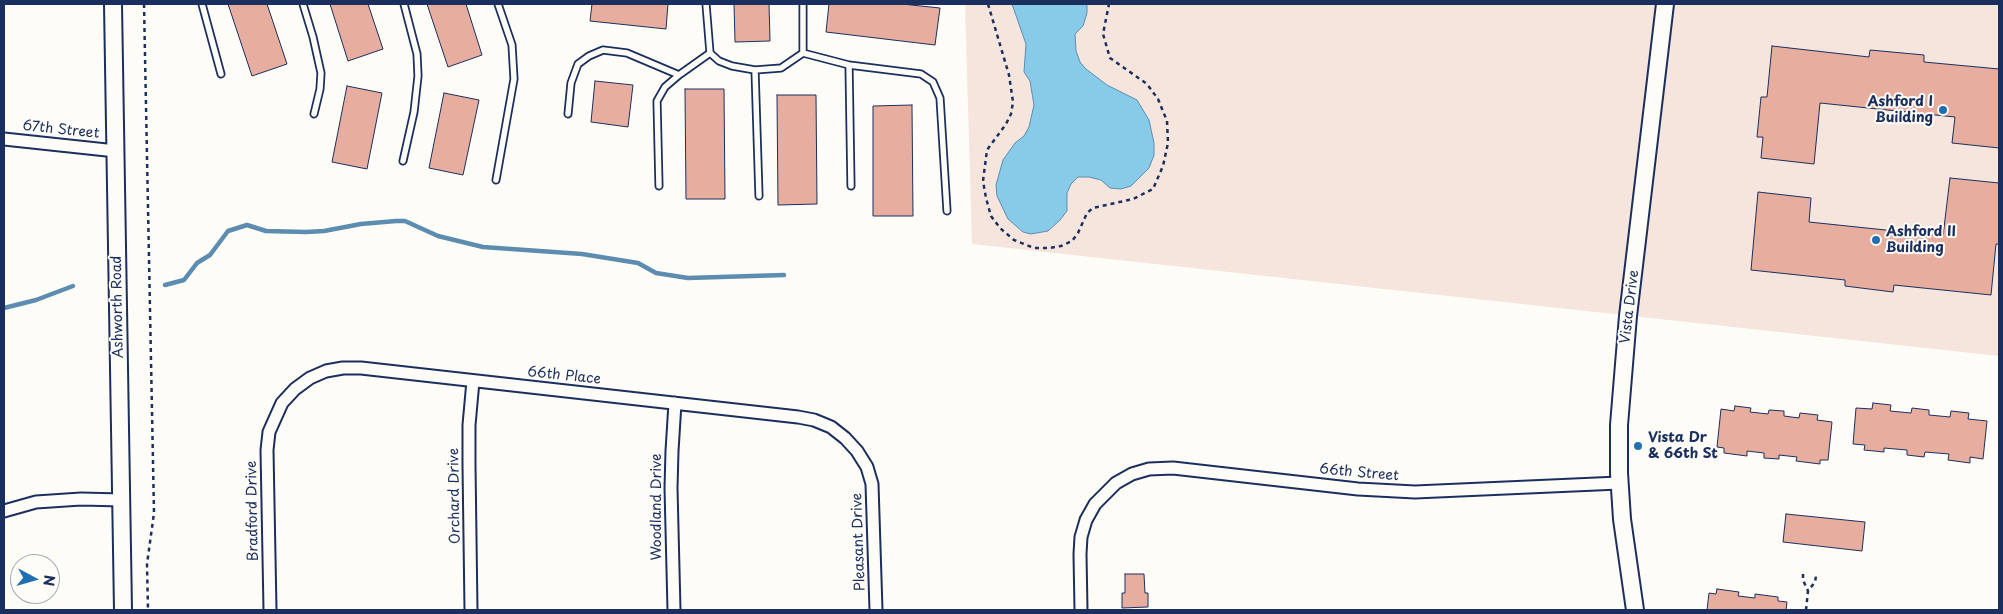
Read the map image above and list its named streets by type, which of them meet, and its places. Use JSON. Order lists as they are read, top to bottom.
{
  "streets": {
    "street": [
      "67th Street",
      "Ashworth Road",
      "Vista Drive",
      "66th Place",
      "66th Street",
      "Orchard Drive",
      "Woodland Drive",
      "Bradford Drive",
      "Pleasant Drive"
    ]
  },
  "crossings": [
    ["67th Street", "Ashworth Road"],
    ["Vista Drive", "66th Street"],
    ["66th Place", "Orchard Drive"],
    ["66th Place", "Woodland Drive"],
    ["66th Place", "Bradford Drive"],
    ["66th Place", "Pleasant Drive"]
  ],
  "places": ["Ashford I Building", "Ashford II Building", "Vista Dr & 66th St"],
  "north": "right"
}
